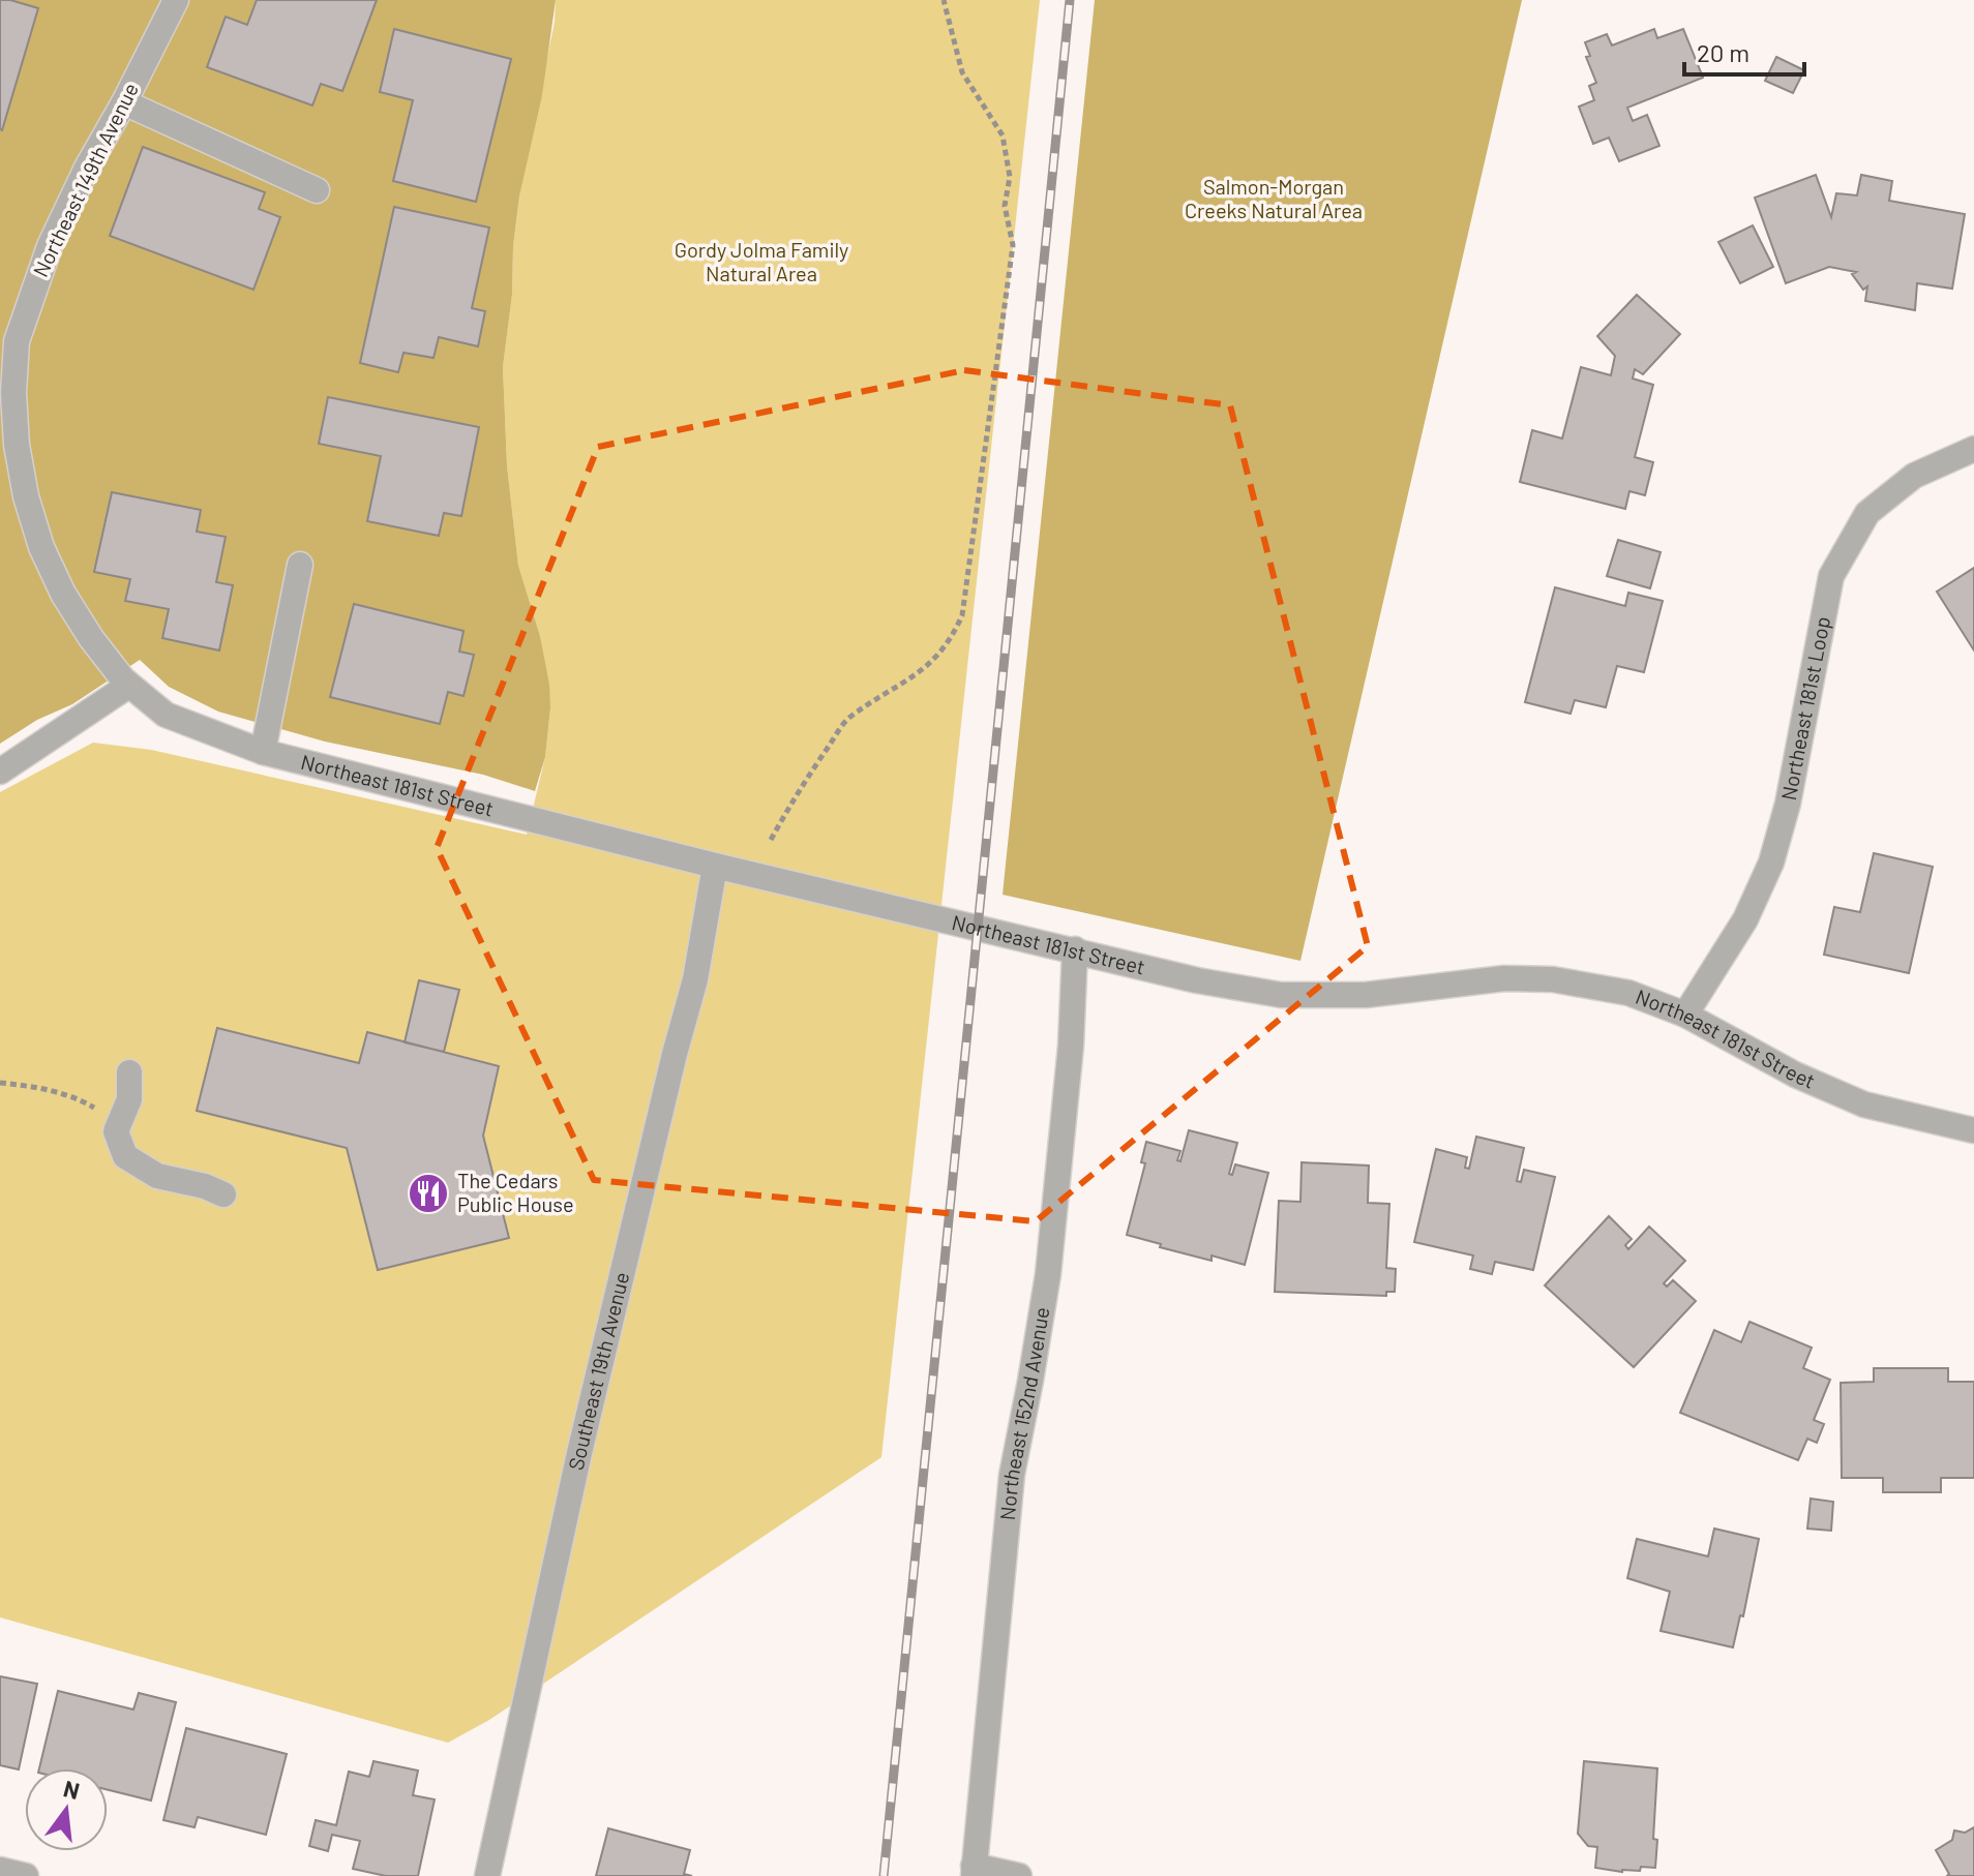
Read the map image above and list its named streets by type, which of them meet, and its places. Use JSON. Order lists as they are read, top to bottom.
{
  "streets": {
    "street": [
      "Northeast 149th Avenue",
      "Northeast 181st Loop",
      "Northeast 181st Street",
      "Southeast 19th Avenue",
      "Northeast 152nd Avenue"
    ]
  },
  "crossings": [
    ["Northeast 149th Avenue", "Northeast 181st Street"],
    ["Northeast 181st Loop", "Northeast 181st Street"],
    ["Northeast 181st Street", "Southeast 19th Avenue"],
    ["Northeast 181st Street", "Northeast 152nd Avenue"]
  ],
  "parks": ["Salmon-Morgan Creeks Natural Area", "Gordy Jolma Family Natural Area"],
  "places": {
    "restaurant": ["The Cedars Public House"]
  },
  "scale_bar": "20 m",
  "north": "top"
}
